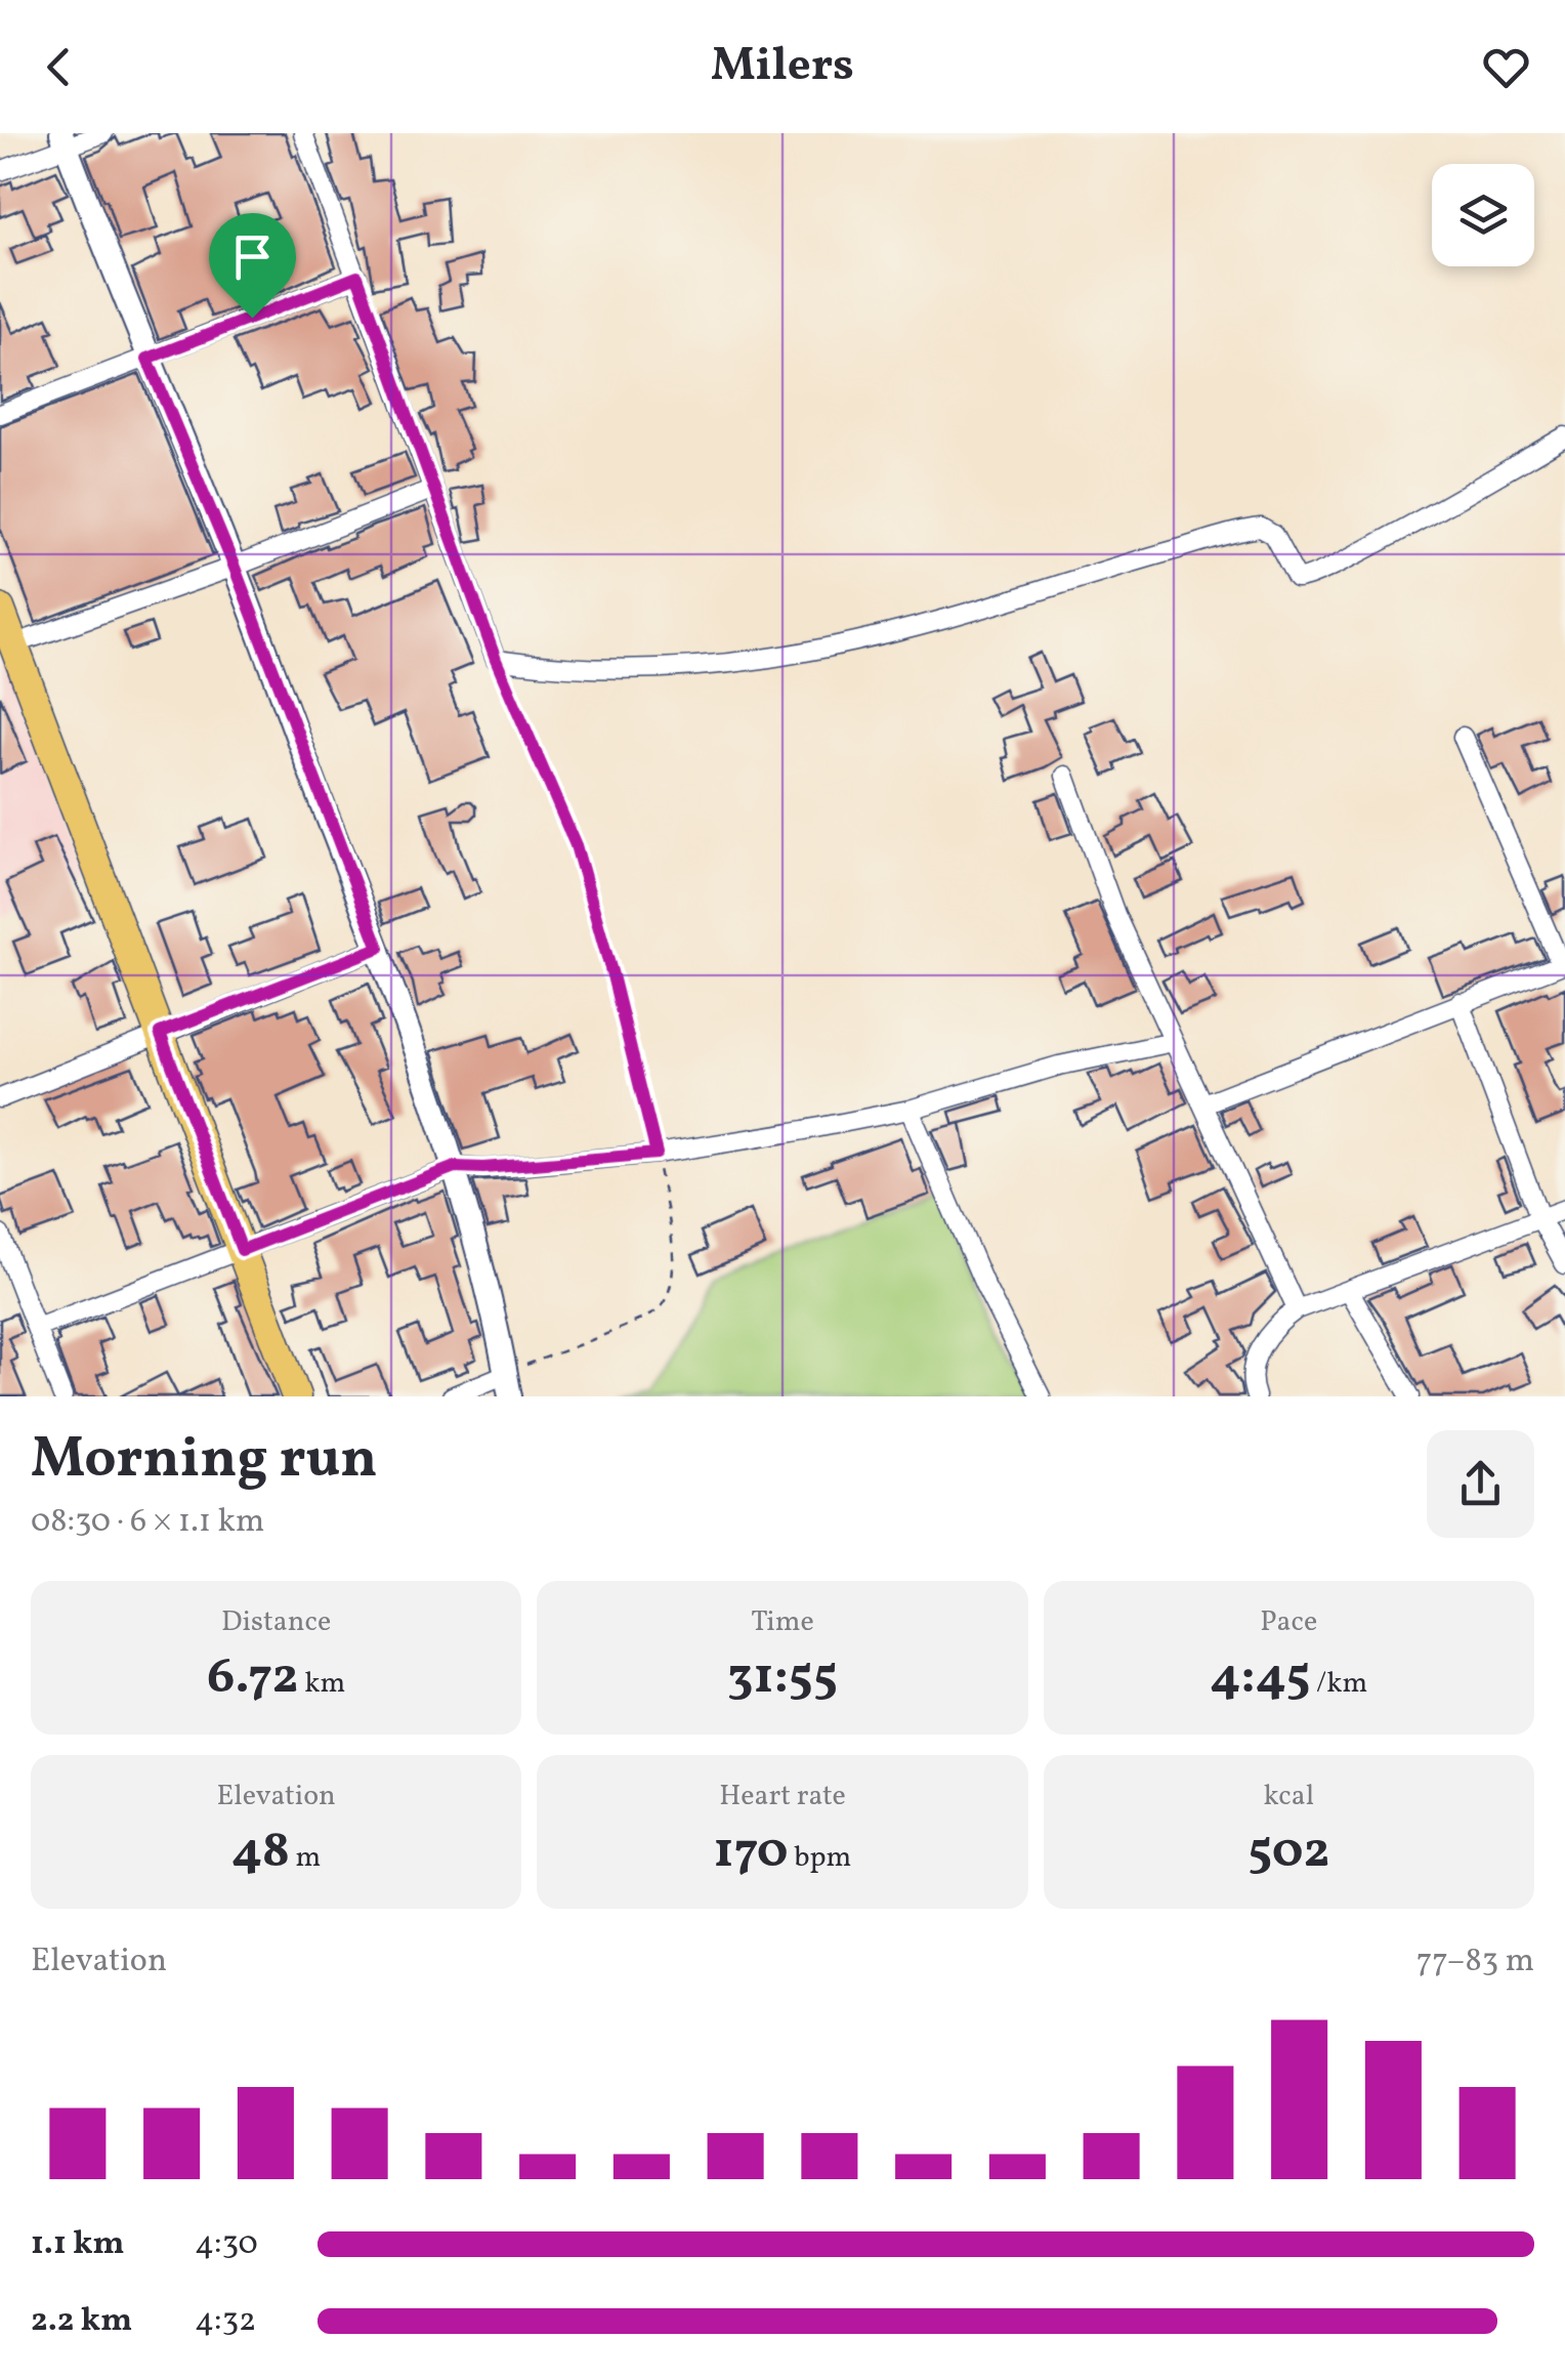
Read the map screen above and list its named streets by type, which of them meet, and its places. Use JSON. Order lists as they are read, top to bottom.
{
  "page": {
    "header": "Milers",
    "heading": ["Morning run", "08:30 · 6 × 1.1 km"],
    "stats": [
      ["Distance", "6.72 km"],
      ["Time", "31:55"],
      ["Pace", "4:45 /km"],
      ["Elevation", "48 m"],
      ["Heart rate", "170 bpm"],
      ["kcal", "502"]
    ],
    "chart": ["Elevation", "77–83 m"],
    "list": [
      {
        "name": "1.1 km",
        "note": "4:30"
      },
      {
        "name": "2.2 km",
        "note": "4:32"
      }
    ]
  }
}
